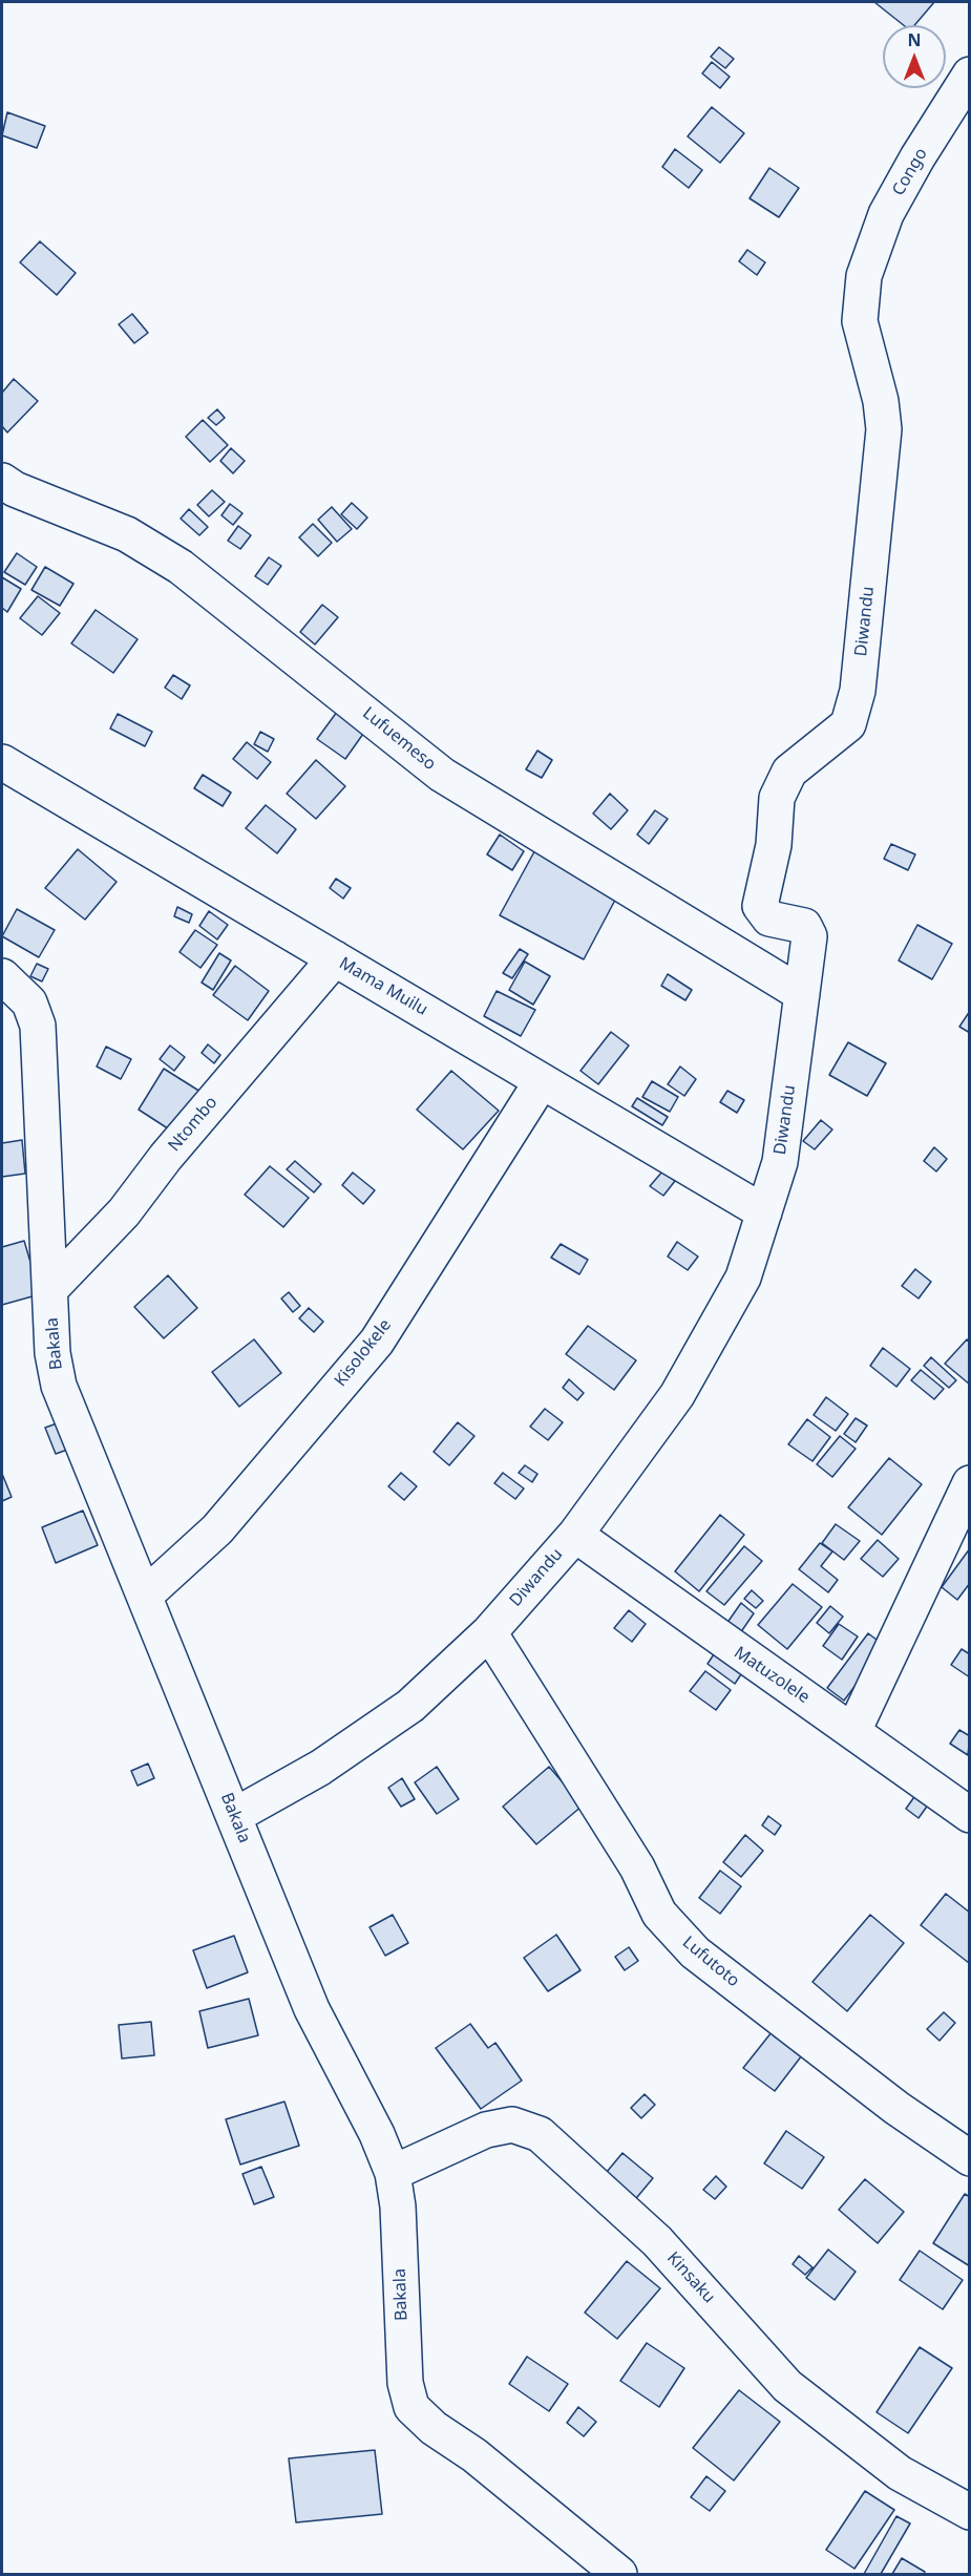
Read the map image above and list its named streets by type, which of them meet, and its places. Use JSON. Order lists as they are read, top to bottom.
{
  "streets": {
    "street": [
      "Congo",
      "Diwandu",
      "Lufuemeso",
      "Mama Muilu",
      "Ntombo",
      "Bakala",
      "Kisolokele",
      "Matuzolele",
      "Lufutoto",
      "Kinsaku"
    ]
  },
  "crossings": [
    ["Congo", "Diwandu"],
    ["Diwandu", "Lufuemeso"],
    ["Diwandu", "Mama Muilu"],
    ["Diwandu", "Bakala"],
    ["Diwandu", "Matuzolele"],
    ["Diwandu", "Lufutoto"],
    ["Mama Muilu", "Ntombo"],
    ["Mama Muilu", "Kisolokele"],
    ["Ntombo", "Bakala"],
    ["Bakala", "Kisolokele"],
    ["Bakala", "Kinsaku"]
  ],
  "north": "top"
}
